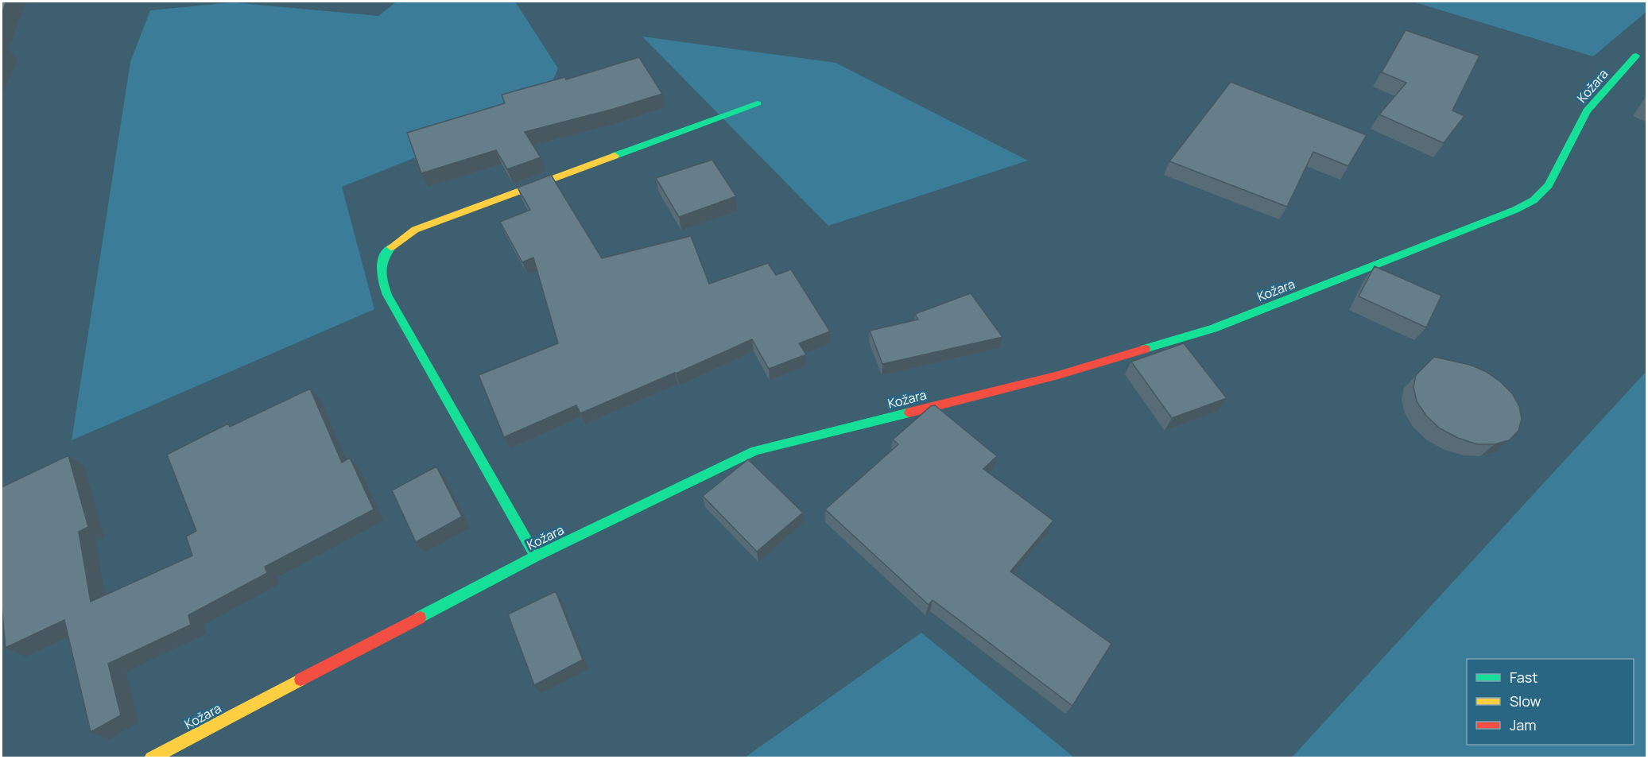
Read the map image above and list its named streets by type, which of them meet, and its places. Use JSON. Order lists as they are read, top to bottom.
{
  "streets": {
    "street": ["Kožara"]
  },
  "legend": ["Fast", "Slow", "Jam"]
}
